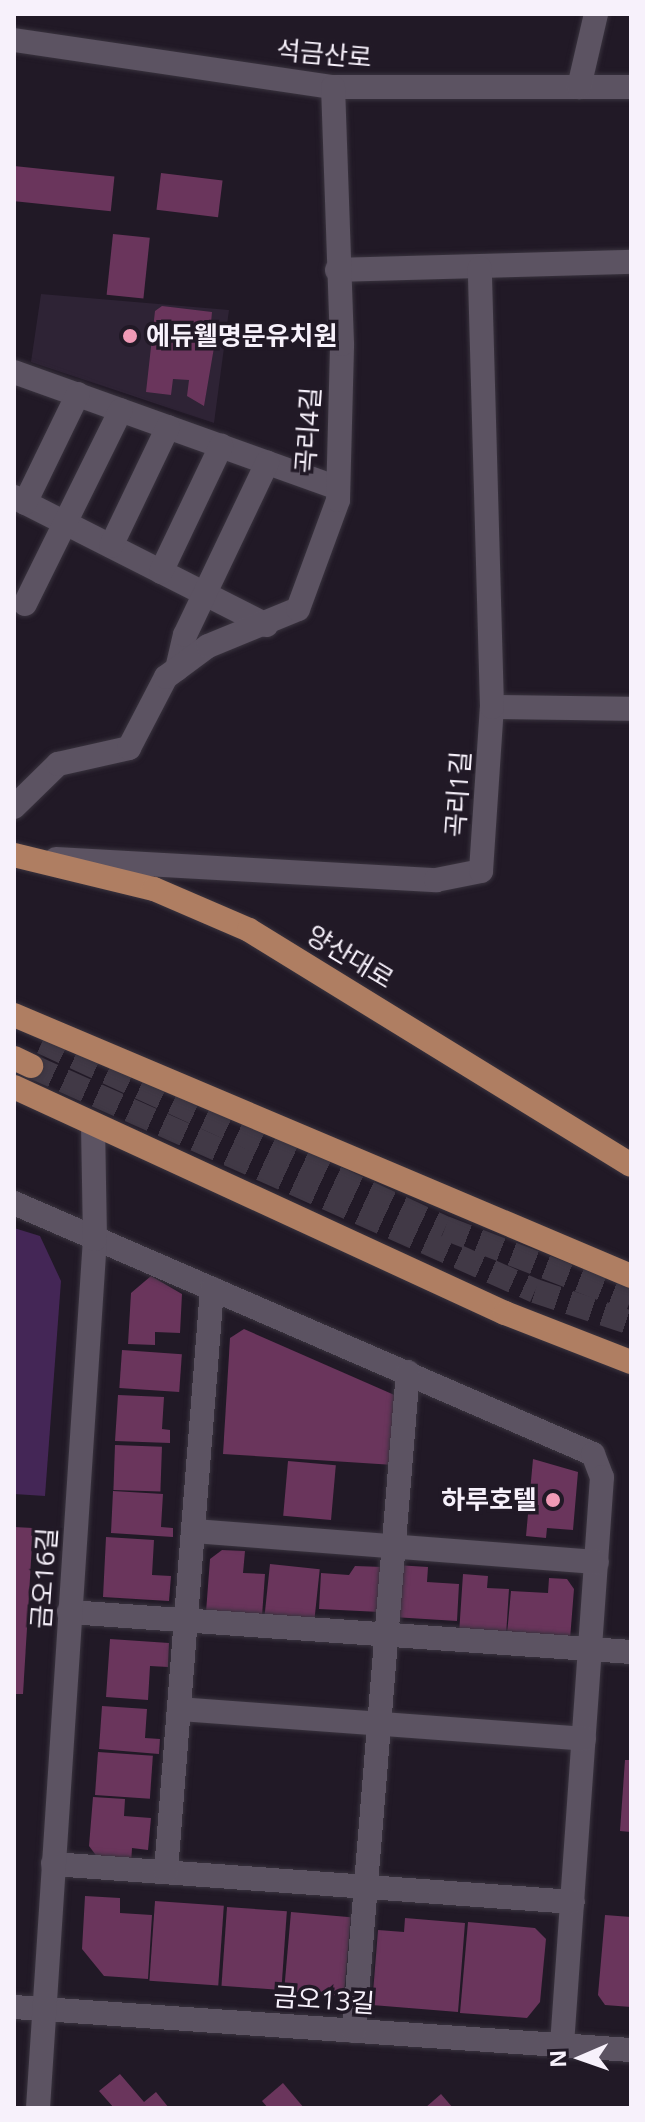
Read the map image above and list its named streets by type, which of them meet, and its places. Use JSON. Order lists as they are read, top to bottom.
{
  "streets": {
    "main road": ["양산대로"],
    "street": [
      "석금산로",
      "곡리4길",
      "곡리1길",
      "금오16길",
      "금오13길"
    ]
  },
  "crossings": [
    ["석금산로", "곡리4길"],
    ["곡리1길", "양산대로"],
    ["금오16길", "금오13길"]
  ],
  "places": ["에듀웰명문유치원", "하루호텔"],
  "north": "left"
}
